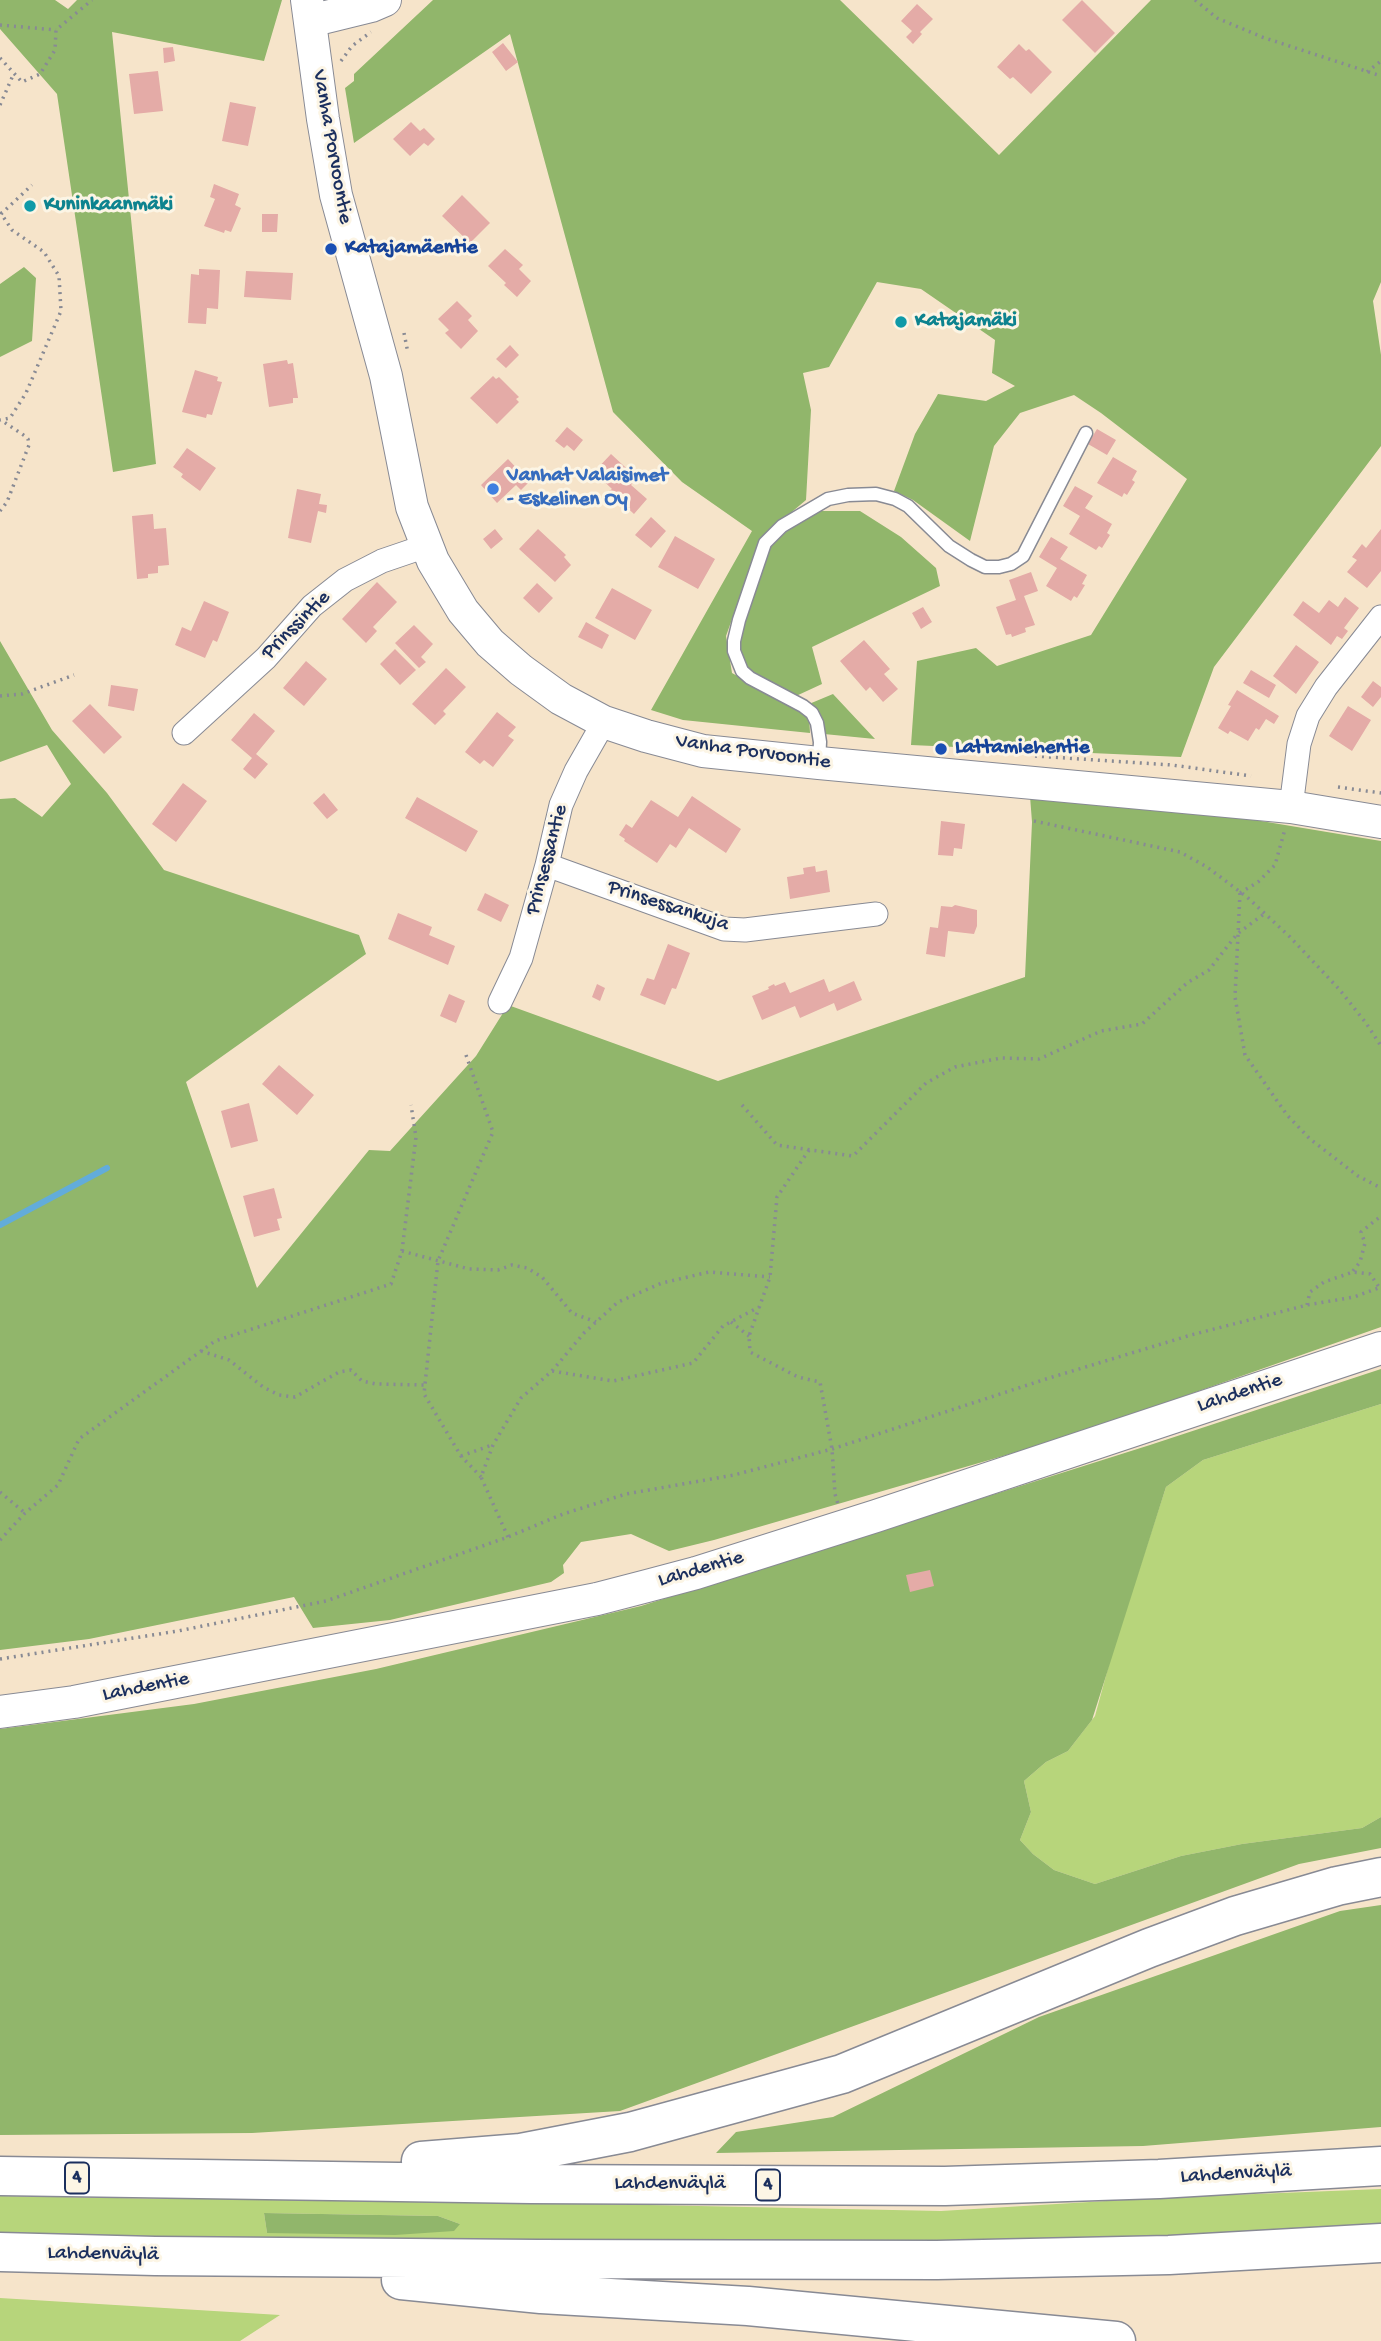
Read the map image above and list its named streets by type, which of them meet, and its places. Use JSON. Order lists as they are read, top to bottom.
{
  "streets": {
    "highway": ["Lahdenväylä", "4"],
    "street": [
      "Vanha Porvoontie",
      "Prinssintie",
      "Prinsessantie",
      "Prinsessankuja",
      "Lahdentie"
    ]
  },
  "crossings": [
    ["Vanha Porvoontie", "Prinssintie"],
    ["Vanha Porvoontie", "Prinsessantie"],
    ["Prinsessantie", "Prinsessankuja"]
  ],
  "places": [
    "Kuninkaanmäki",
    "Katajamäentie",
    "Katajamäki",
    "Vanhat Valaisimet - Eskelinen Oy",
    "Lattamiehentie"
  ]
}
